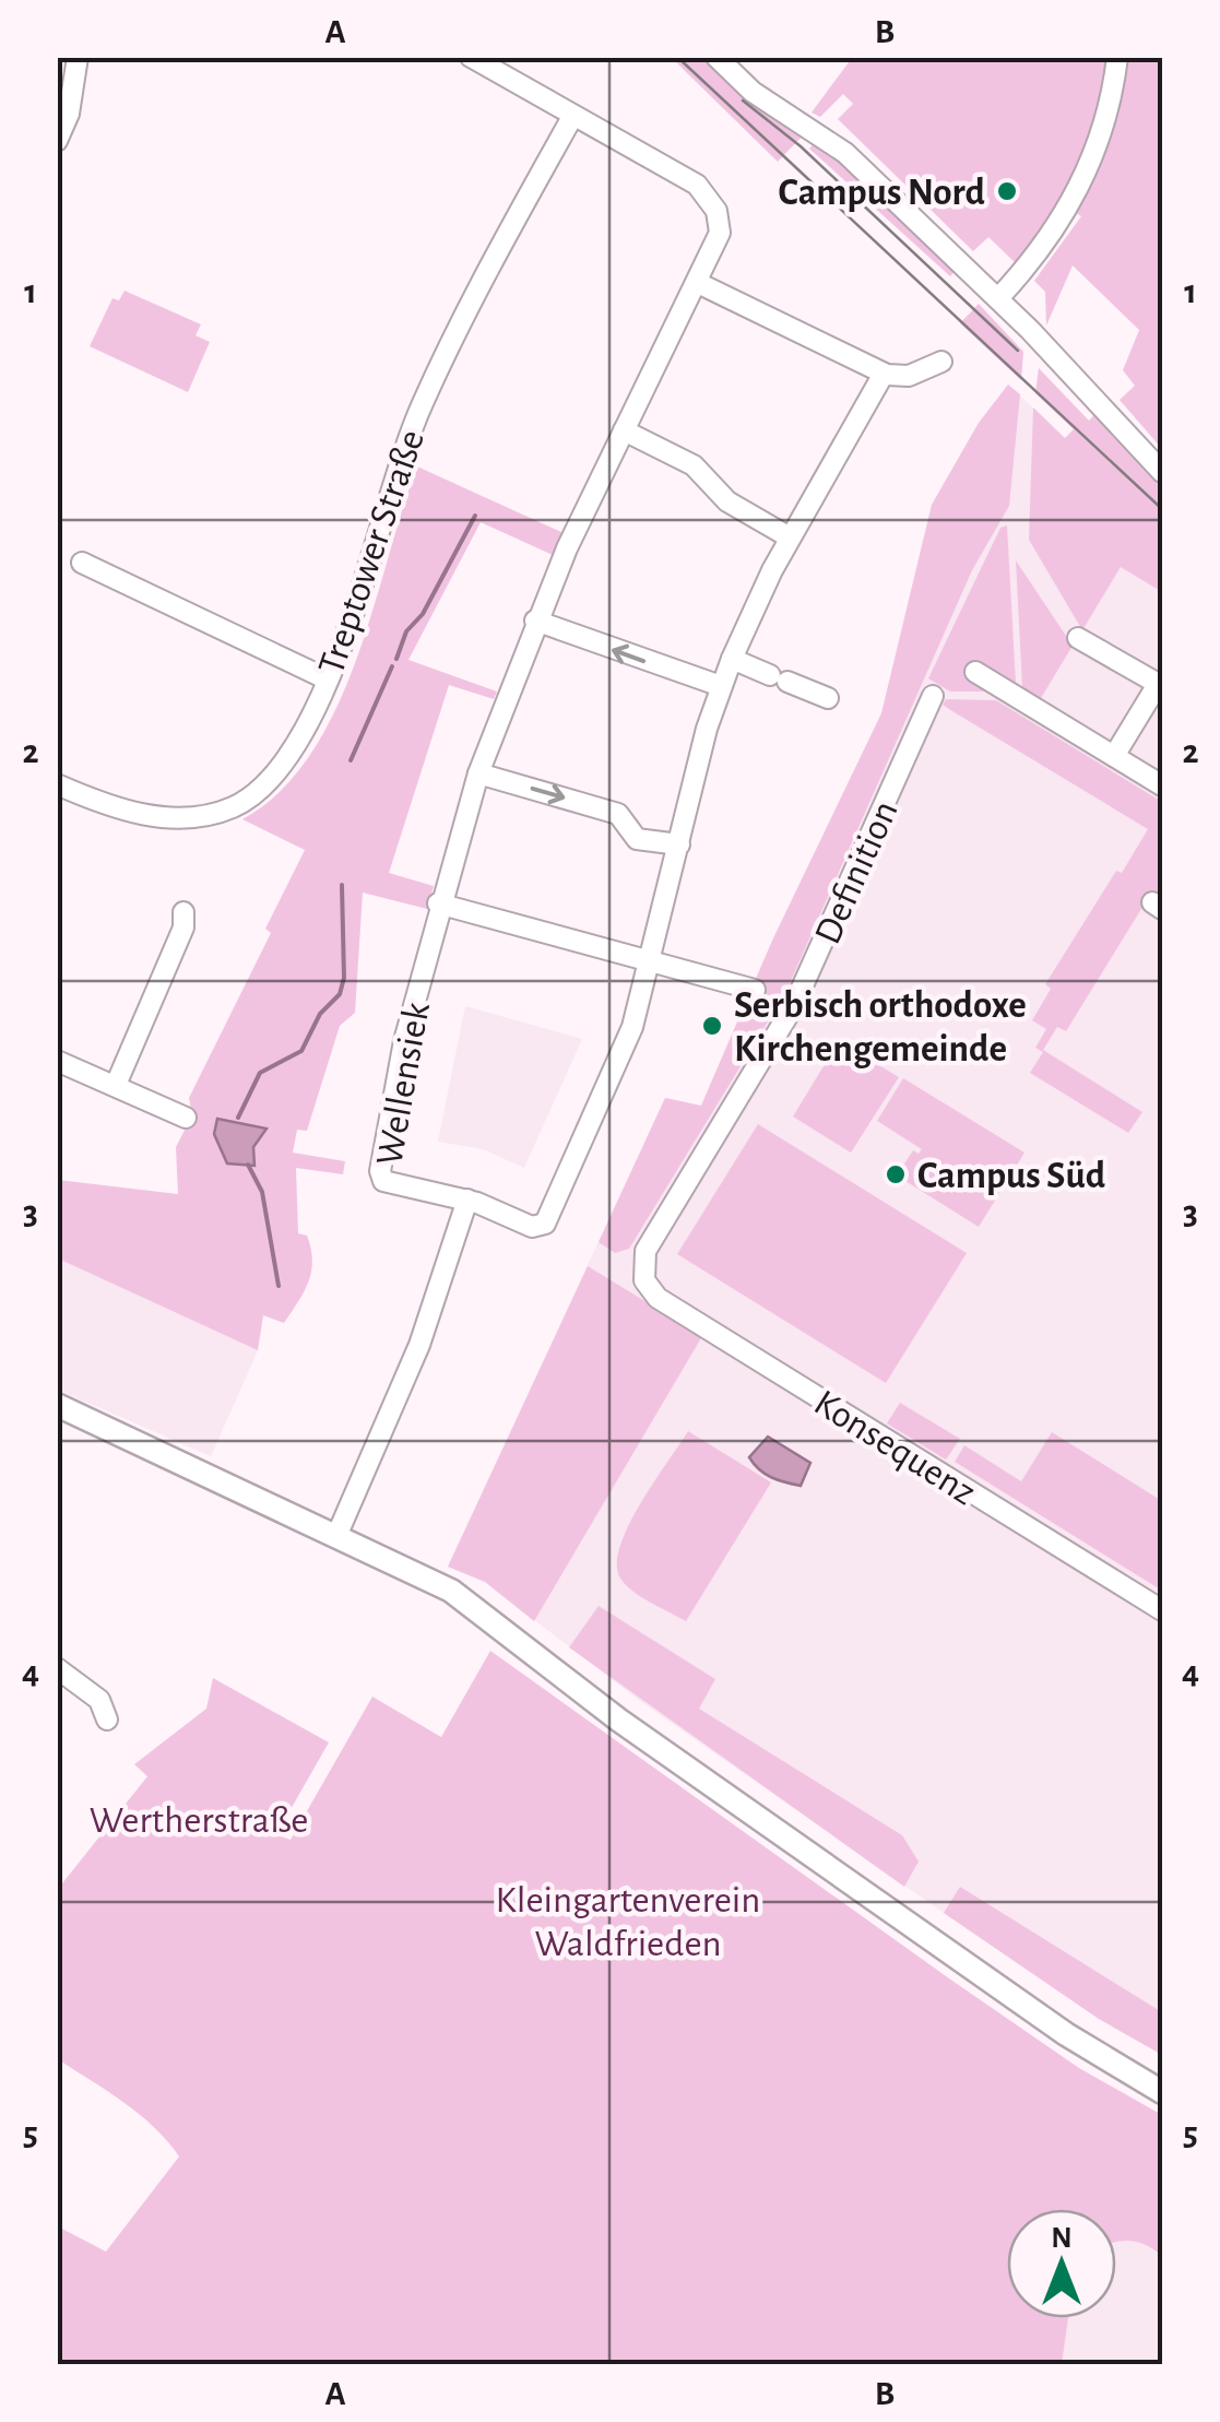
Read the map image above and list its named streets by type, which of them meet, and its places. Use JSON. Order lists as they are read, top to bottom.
{
  "streets": {
    "street": [
      "Treptower Straße",
      "Definition",
      "Wellensiek",
      "Konsequenz"
    ]
  },
  "crossings": [
    ["Treptower Straße", "Wellensiek"],
    ["Definition", "Konsequenz"]
  ],
  "parks": ["Wertherstraße", "Kleingartenverein Waldfrieden"],
  "places": ["Campus Nord", "Serbisch orthodoxe Kirchengemeinde", "Campus Süd"],
  "north": "top",
  "grid": {
    "columns": ["A", "B"],
    "rows": [
      "1",
      "2",
      "3",
      "4",
      "5"
    ]
  }
}
